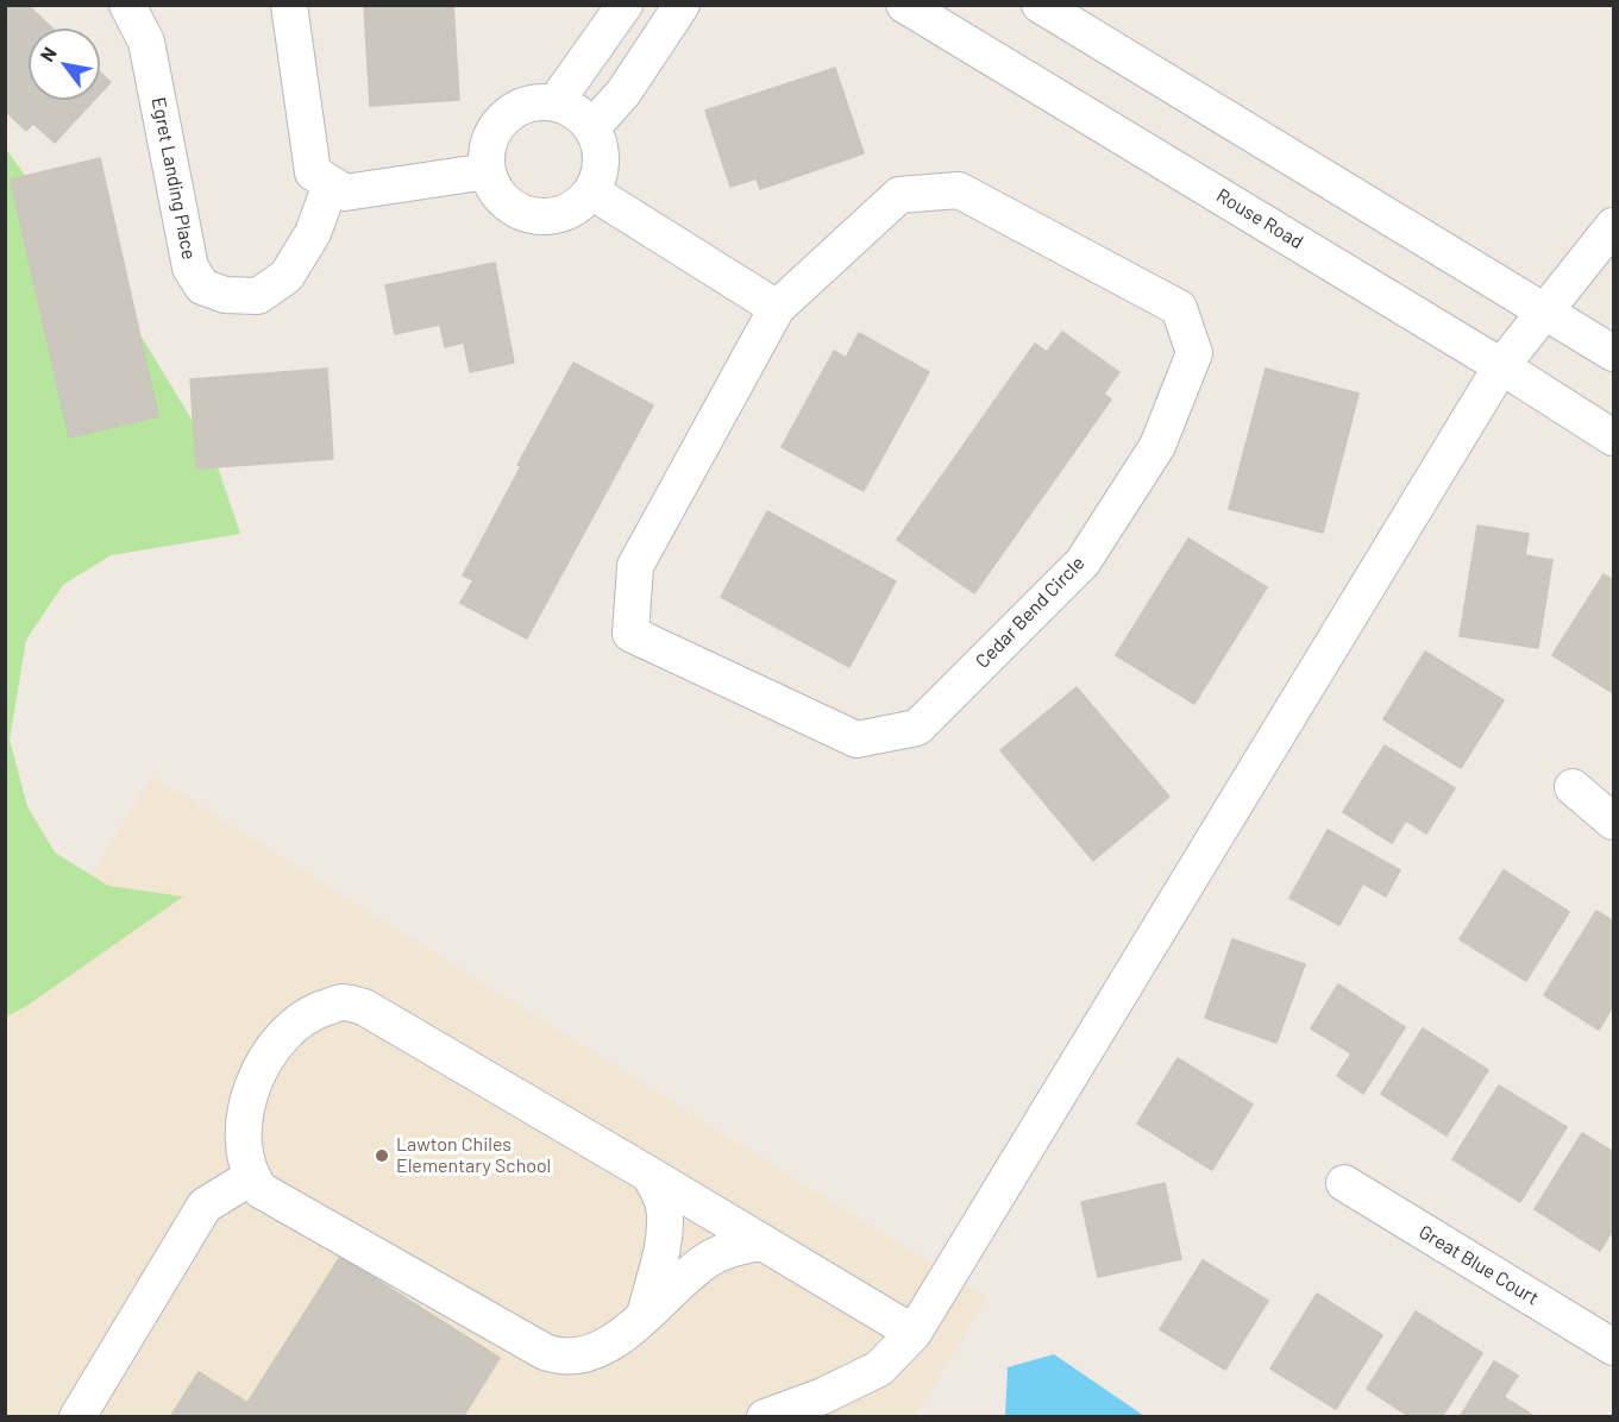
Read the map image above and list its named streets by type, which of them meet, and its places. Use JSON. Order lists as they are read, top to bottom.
{
  "streets": {
    "street": [
      "Egret Landing Place",
      "Rouse Road",
      "Cedar Bend Circle",
      "Great Blue Court"
    ]
  },
  "places": ["Lawton Chiles Elementary School"],
  "north": "top left"
}
